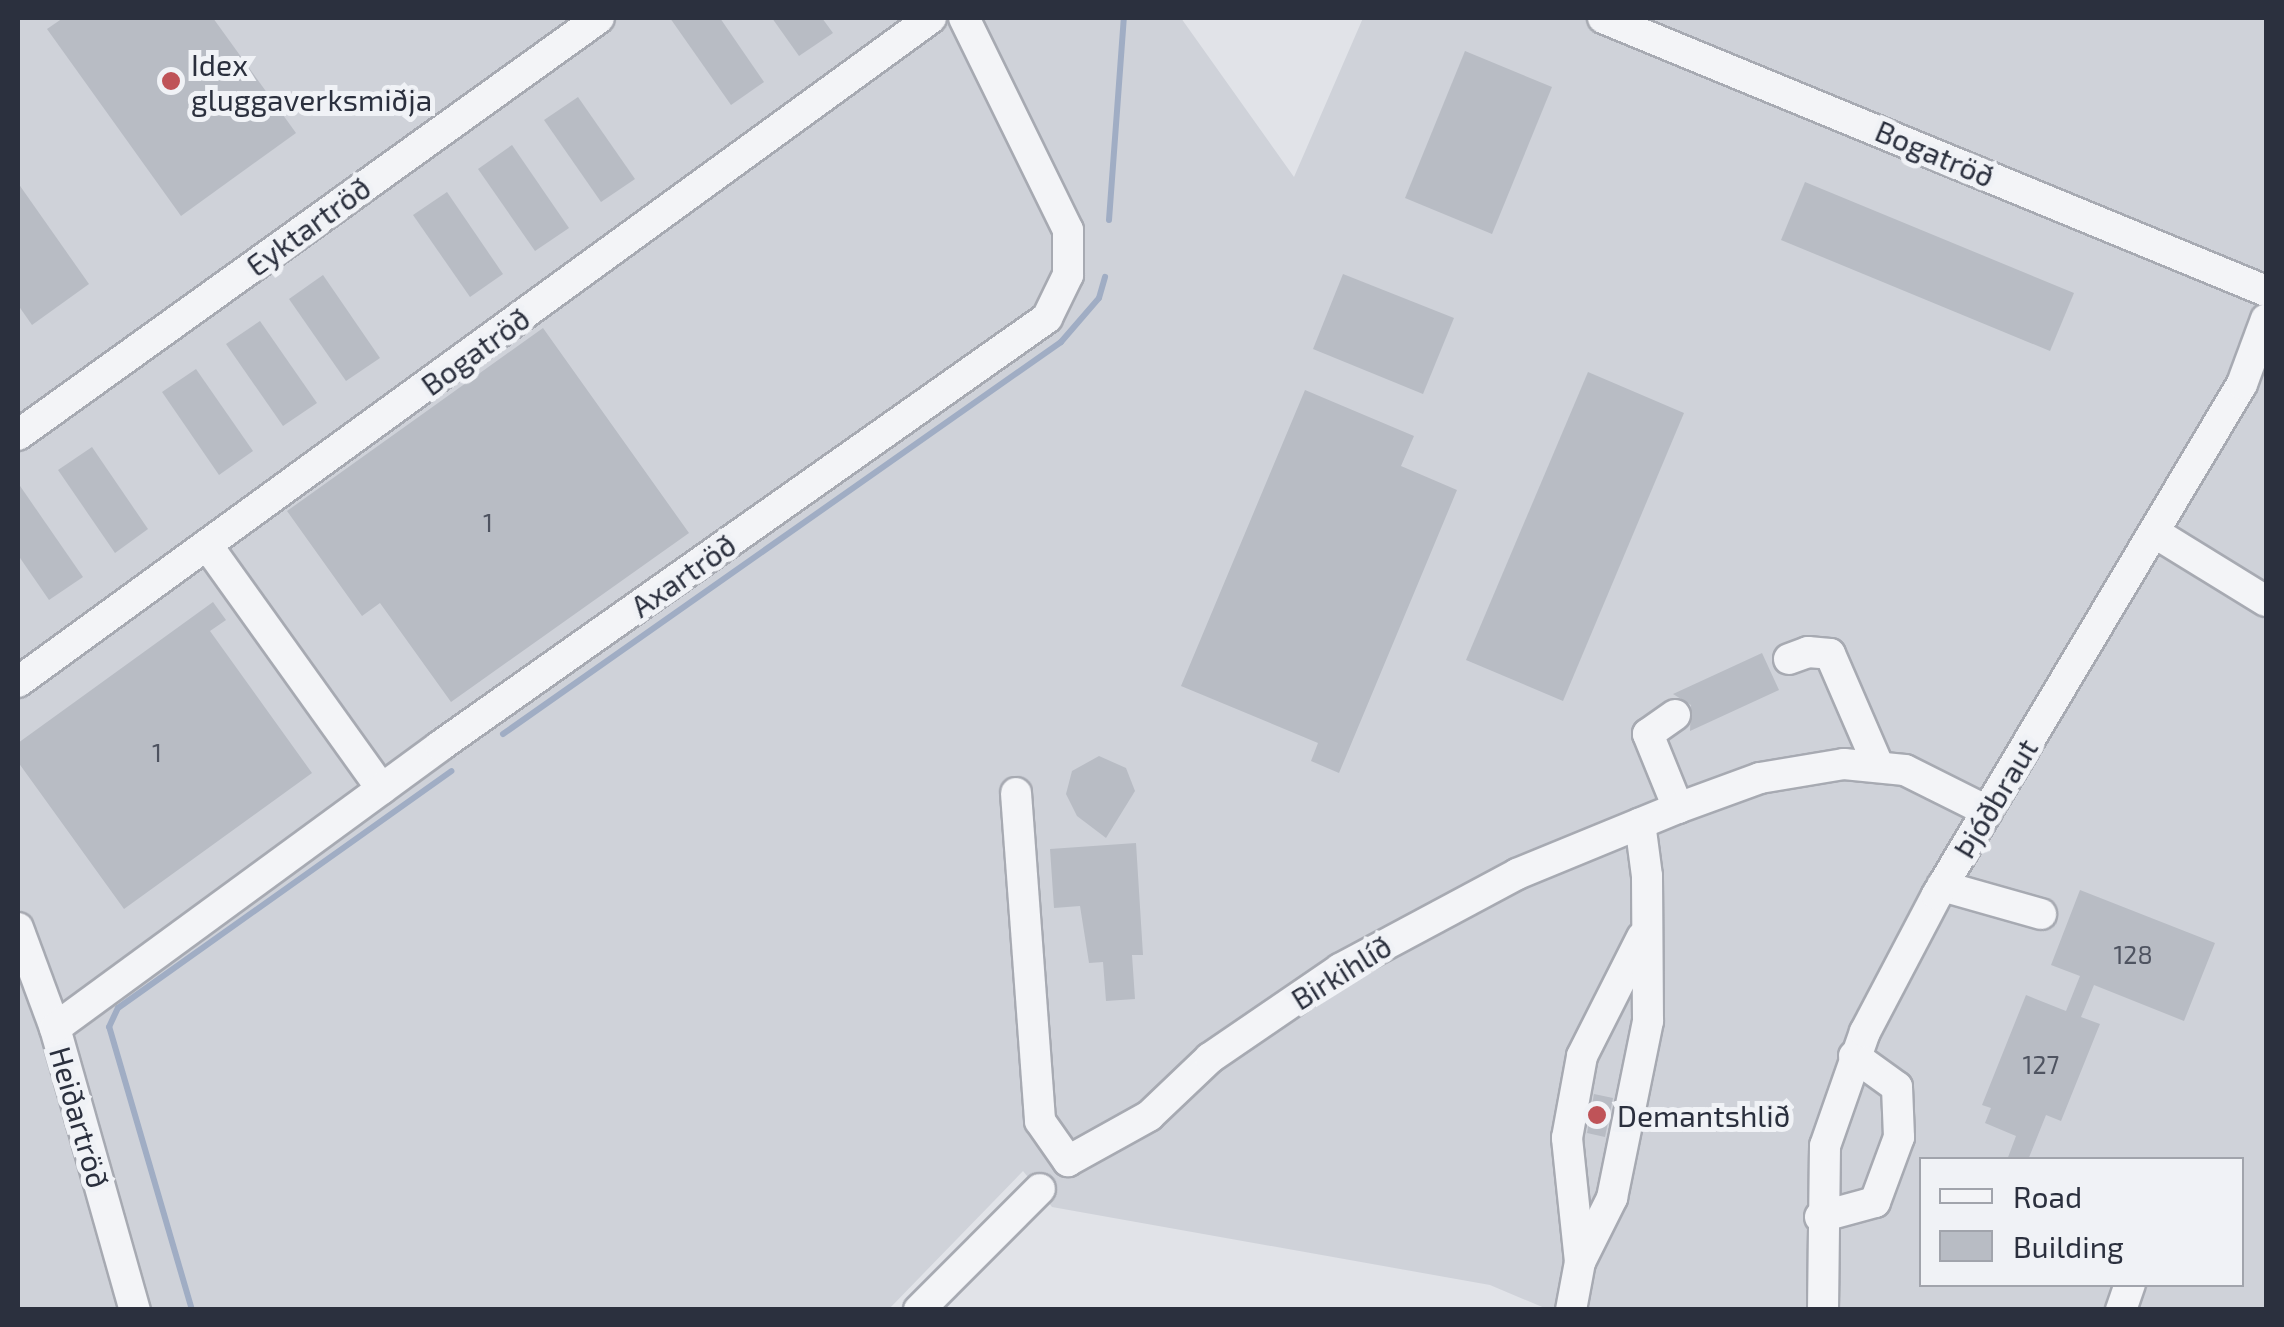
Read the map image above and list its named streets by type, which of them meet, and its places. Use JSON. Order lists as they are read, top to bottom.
{
  "streets": {
    "street": [
      "Bogatröð",
      "Eyktartröð",
      "Axartröð",
      "Þjóðbraut",
      "Birkihlíð",
      "Heiðartröð"
    ]
  },
  "crossings": [
    ["Axartröð", "Heiðartröð"],
    ["Þjóðbraut", "Birkihlíð"]
  ],
  "places": ["Idex gluggaverksmiðja", "Demantshlið"],
  "house_numbers": [
    "1",
    "1",
    "128",
    "127"
  ],
  "legend": ["Road", "Building"]
}
